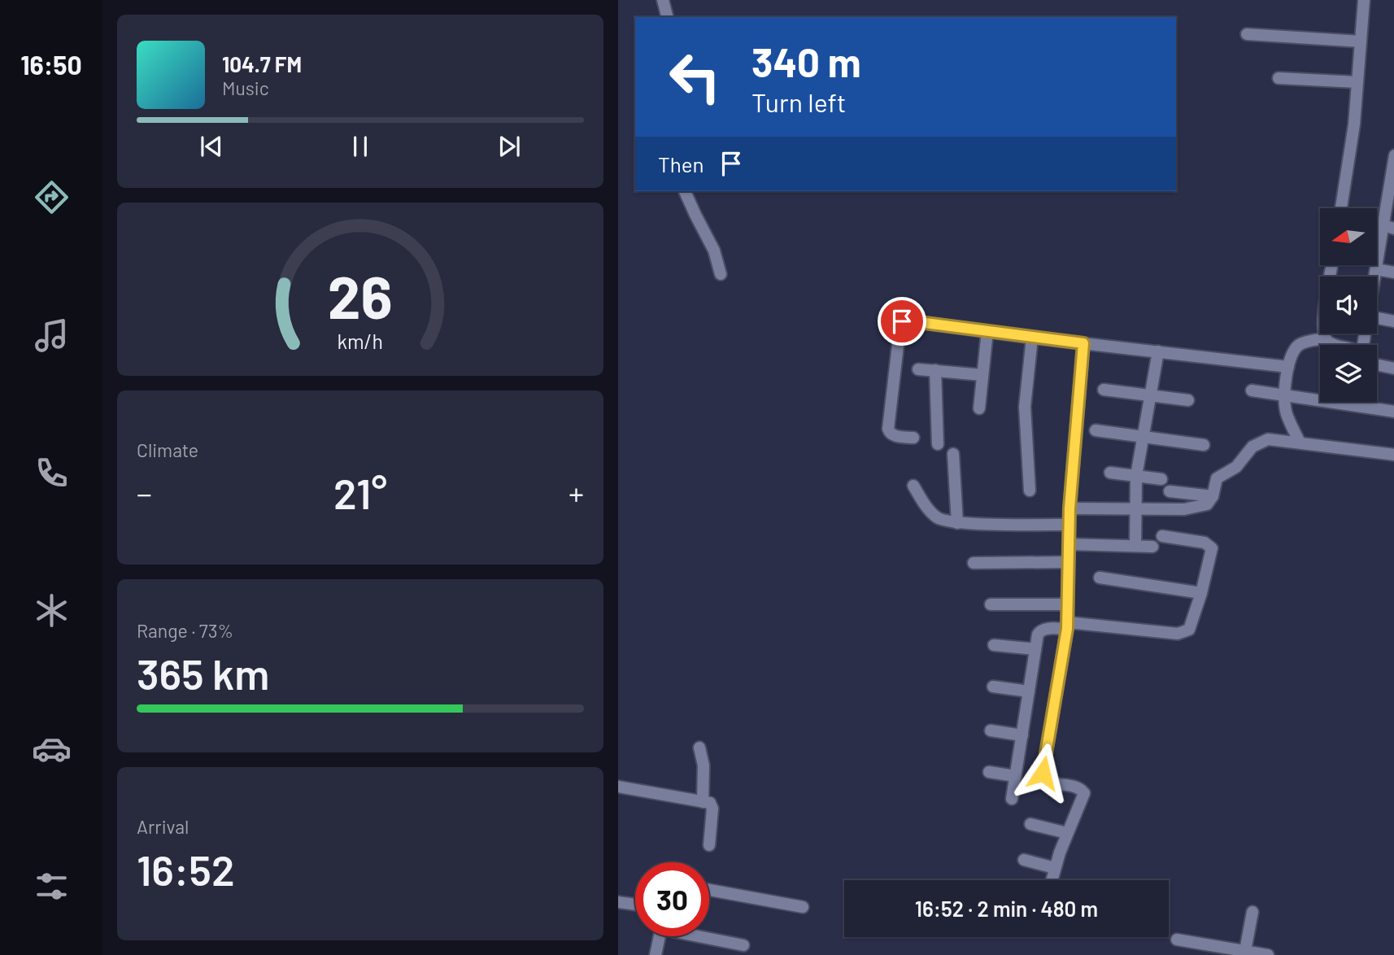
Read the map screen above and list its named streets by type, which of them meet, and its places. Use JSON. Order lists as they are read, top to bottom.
{
  "north": "left",
  "page": {
    "tabs": "16:50",
    "turn": ["340 m", "Turn left"],
    "song": ["104.7 FM", "Music"],
    "then": "Then",
    "tile": [
      "Climate",
      ["Range · 73%", "365 km"],
      ["Arrival", "16:52"]
    ],
    "heat": ["−", "21°", "+"],
    "limit": "30",
    "trip": "16:52 · 2 min · 480 m",
    "gauge": ["26", "km/h"]
  }
}
